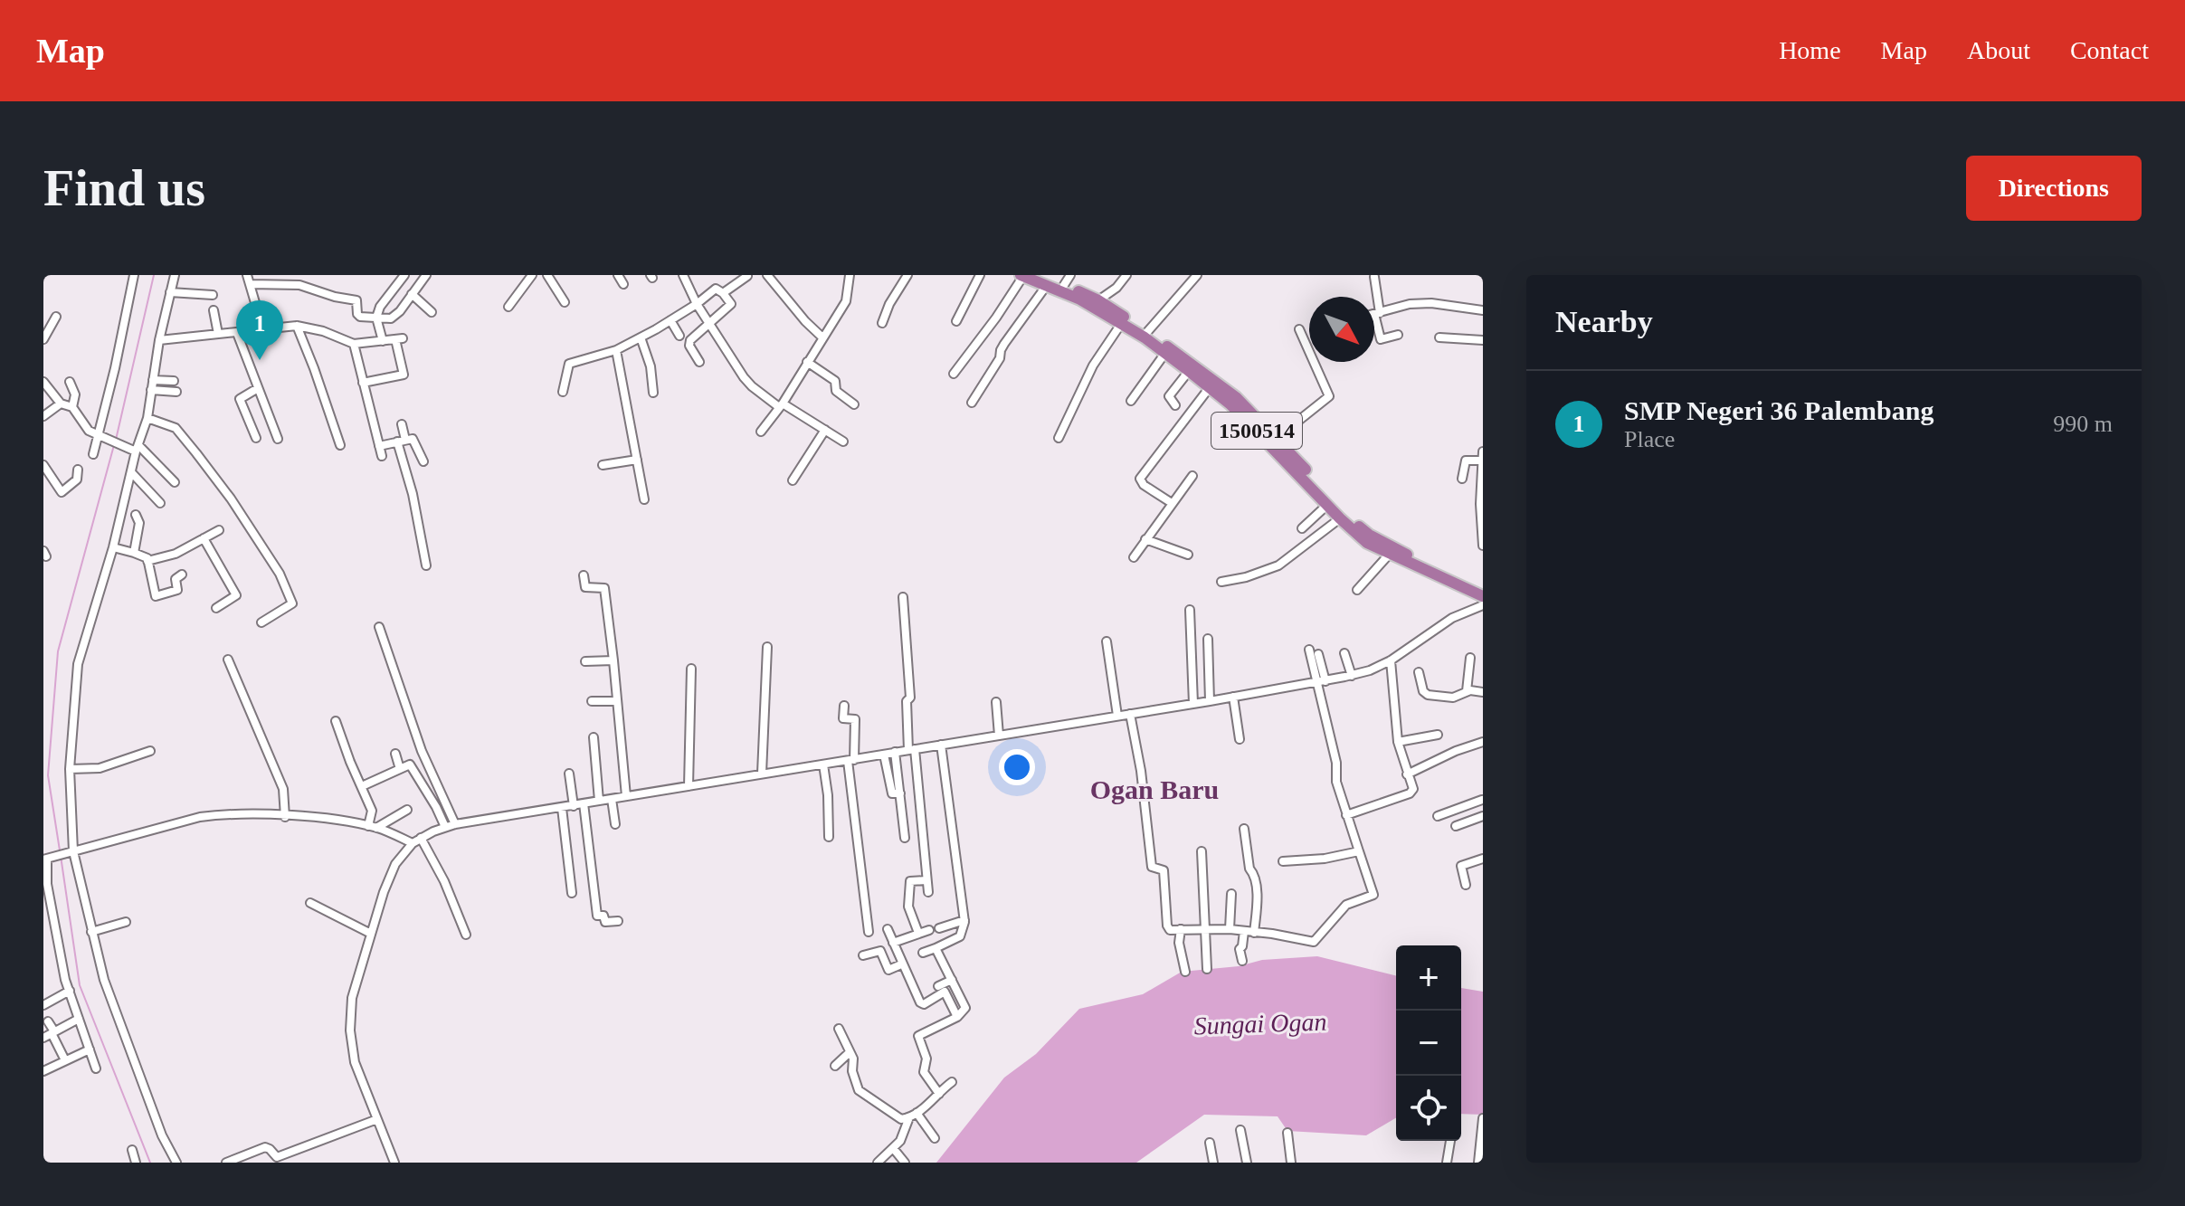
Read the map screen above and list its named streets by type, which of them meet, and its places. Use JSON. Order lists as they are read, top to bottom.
{
  "streets": {
    "highway": ["1500514"]
  },
  "districts": ["Ogan Baru"],
  "water": ["Sungai Ogan"],
  "north": "bottom right",
  "page": {
    "header": "Map",
    "nav": [
      "Home",
      "Map",
      "About",
      "Contact"
    ],
    "buttons": "Directions",
    "title": "Find us",
    "heading": "Nearby",
    "pins": "1",
    "list": [
      {
        "mark": "1",
        "name": "SMP Negeri 36 Palembang",
        "note": "Place",
        "value": "990 m"
      }
    ],
    "map_buttons": ["+", "−"]
  }
}
